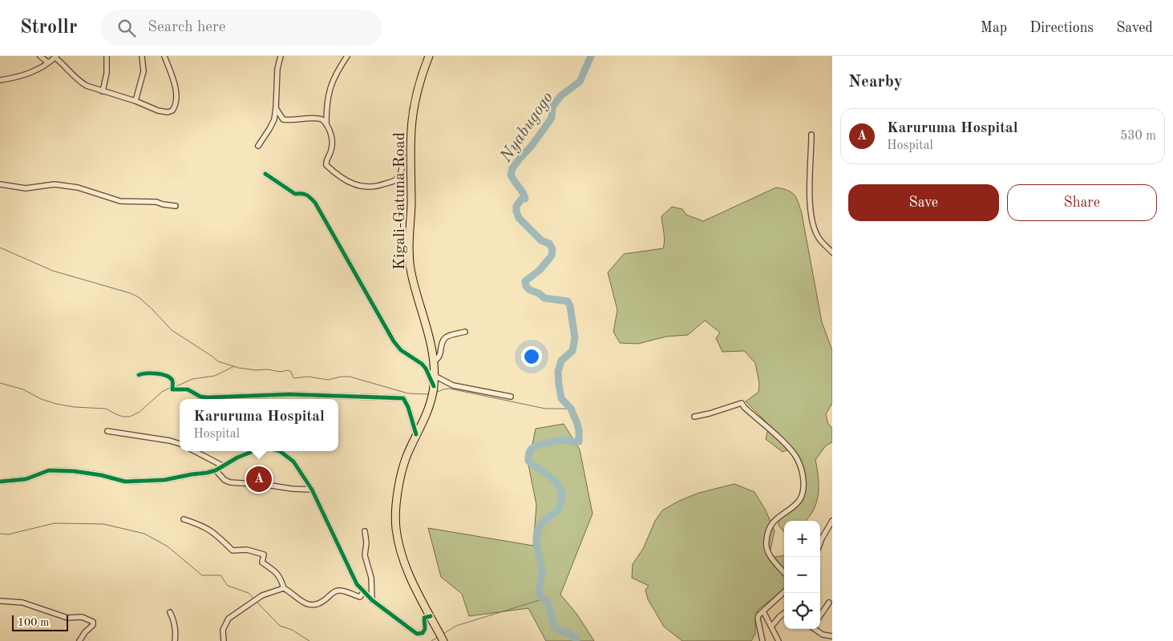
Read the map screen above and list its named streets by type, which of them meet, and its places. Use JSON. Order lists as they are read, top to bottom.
{
  "streets": {
    "highway": ["Kigali-Gatuna Road"]
  },
  "water": ["Nyabugogo"],
  "scale_bar": "100 m",
  "page": {
    "header": "Strollr",
    "search": "Search here",
    "nav": ["Map", "Directions", "Saved"],
    "heading": "Nearby",
    "list": [
      {
        "mark": "A",
        "name": "Karuruma Hospital",
        "note": "Hospital",
        "value": "530 m"
      }
    ],
    "buttons": ["Save", "Share"],
    "popup": ["Karuruma Hospital", "Hospital"],
    "pins": "A",
    "map_buttons": ["+", "−"],
    "scale": "100 m"
  }
}
